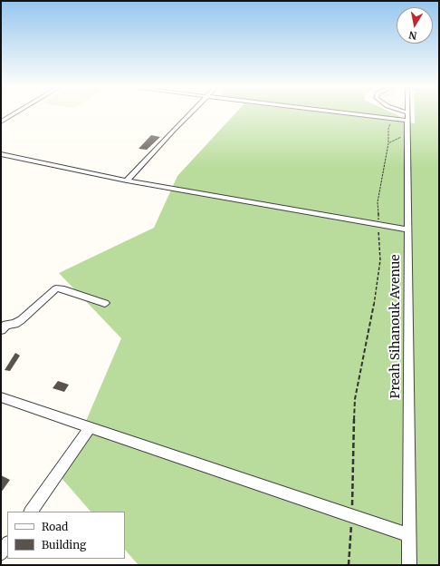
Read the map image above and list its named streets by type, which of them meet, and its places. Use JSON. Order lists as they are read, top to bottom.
{
  "streets": {
    "street": ["Preah Sihanouk Avenue"]
  },
  "legend": ["Road", "Building"],
  "north": "bottom"
}
